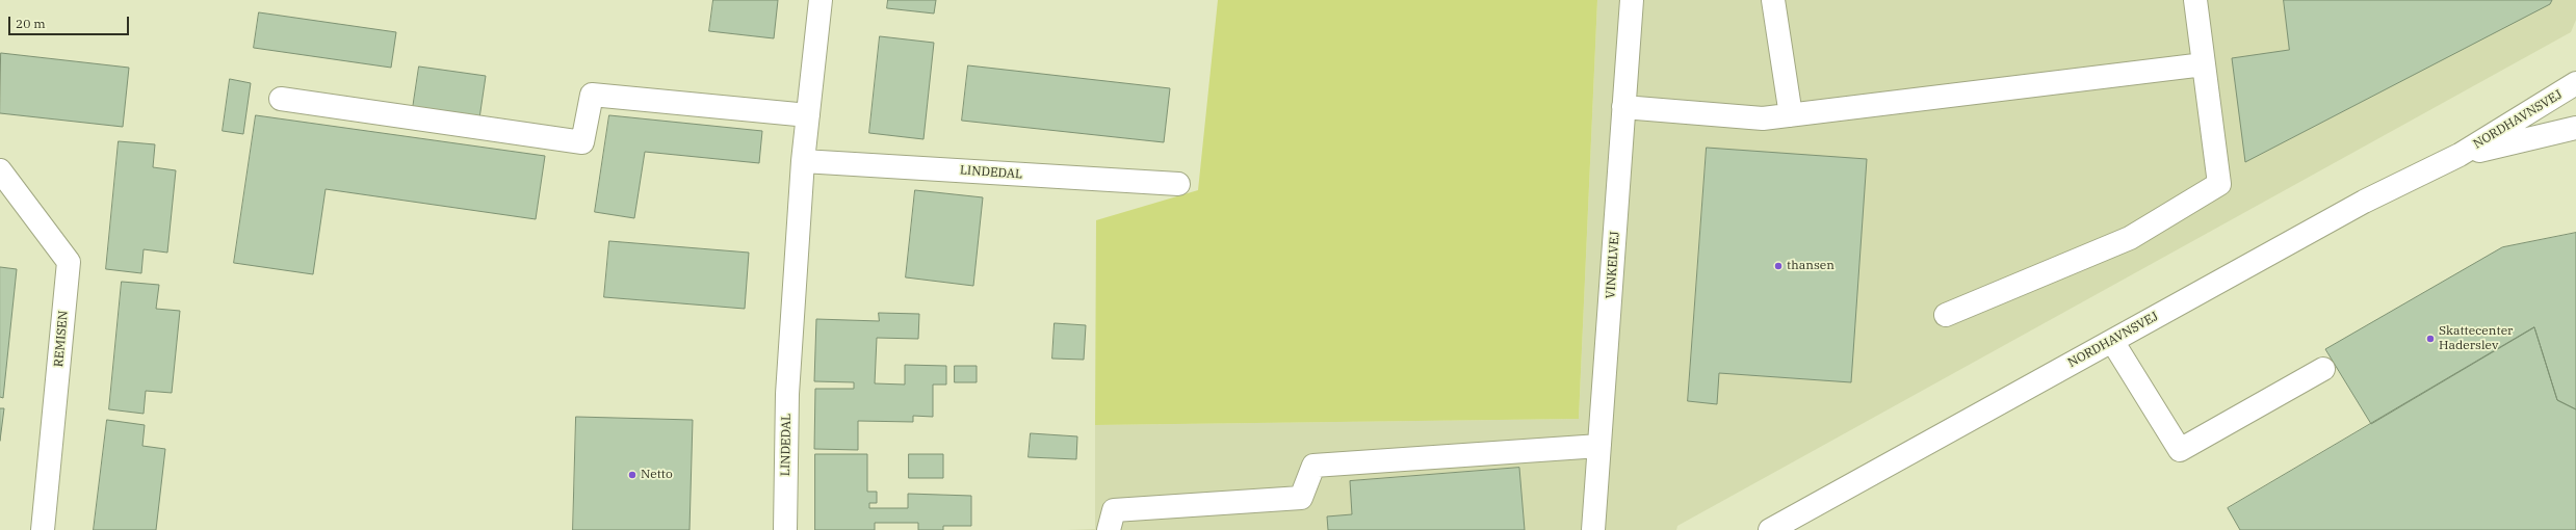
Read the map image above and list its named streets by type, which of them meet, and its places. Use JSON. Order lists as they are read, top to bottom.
{
  "streets": {
    "street": [
      "NORDHAVNSVEJ",
      "LINDEDAL",
      "VINKELVEJ",
      "REMISEN"
    ]
  },
  "places": ["thansen", "Skattecenter Haderslev", "Netto"],
  "scale_bar": "20 m"
}
